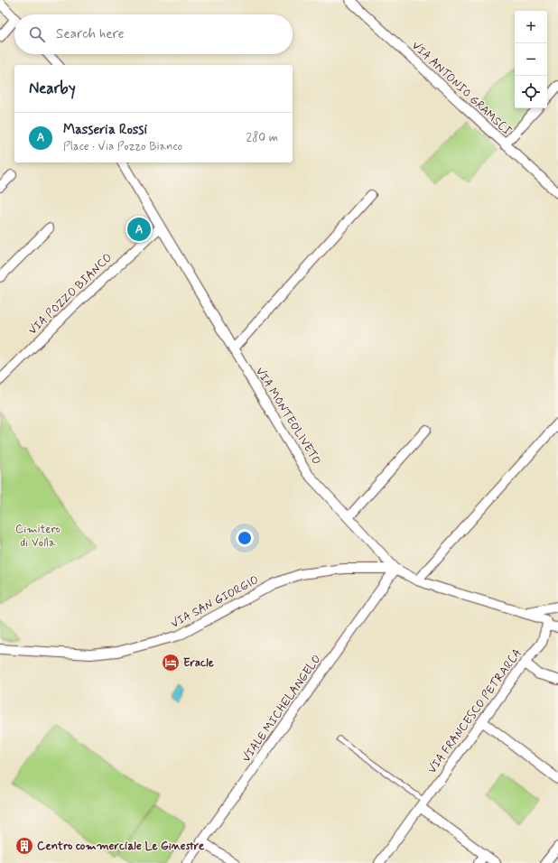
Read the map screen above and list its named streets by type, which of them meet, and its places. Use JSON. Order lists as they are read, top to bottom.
{
  "streets": {
    "street": [
      "VIA ANTONIO GRAMSCI",
      "VIA POZZO BIANCO",
      "VIA MONTEOLIVETO",
      "VIA SAN GIORGIO",
      "VIALE MICHELANGELO",
      "VIA FRANCESCO PETRARCA"
    ]
  },
  "crossings": [
    ["VIA POZZO BIANCO", "VIA MONTEOLIVETO"],
    ["VIA MONTEOLIVETO", "VIA SAN GIORGIO"],
    ["VIA MONTEOLIVETO", "VIALE MICHELANGELO"],
    ["VIA MONTEOLIVETO", "VIA FRANCESCO PETRARCA"],
    ["VIA SAN GIORGIO", "VIALE MICHELANGELO"]
  ],
  "parks": ["Cimitero di Volla"],
  "places": {
    "hotel": ["Eracle"],
    "building": ["Centro commerciale Le Ginestre"]
  },
  "page": {
    "map_buttons": ["+", "−"],
    "search": "Search here",
    "heading": "Nearby",
    "list": [
      {
        "mark": "A",
        "name": "Masseria Rossi",
        "note": "Place · Via Pozzo Bianco",
        "value": "280 m"
      }
    ],
    "pins": "A"
  }
}
